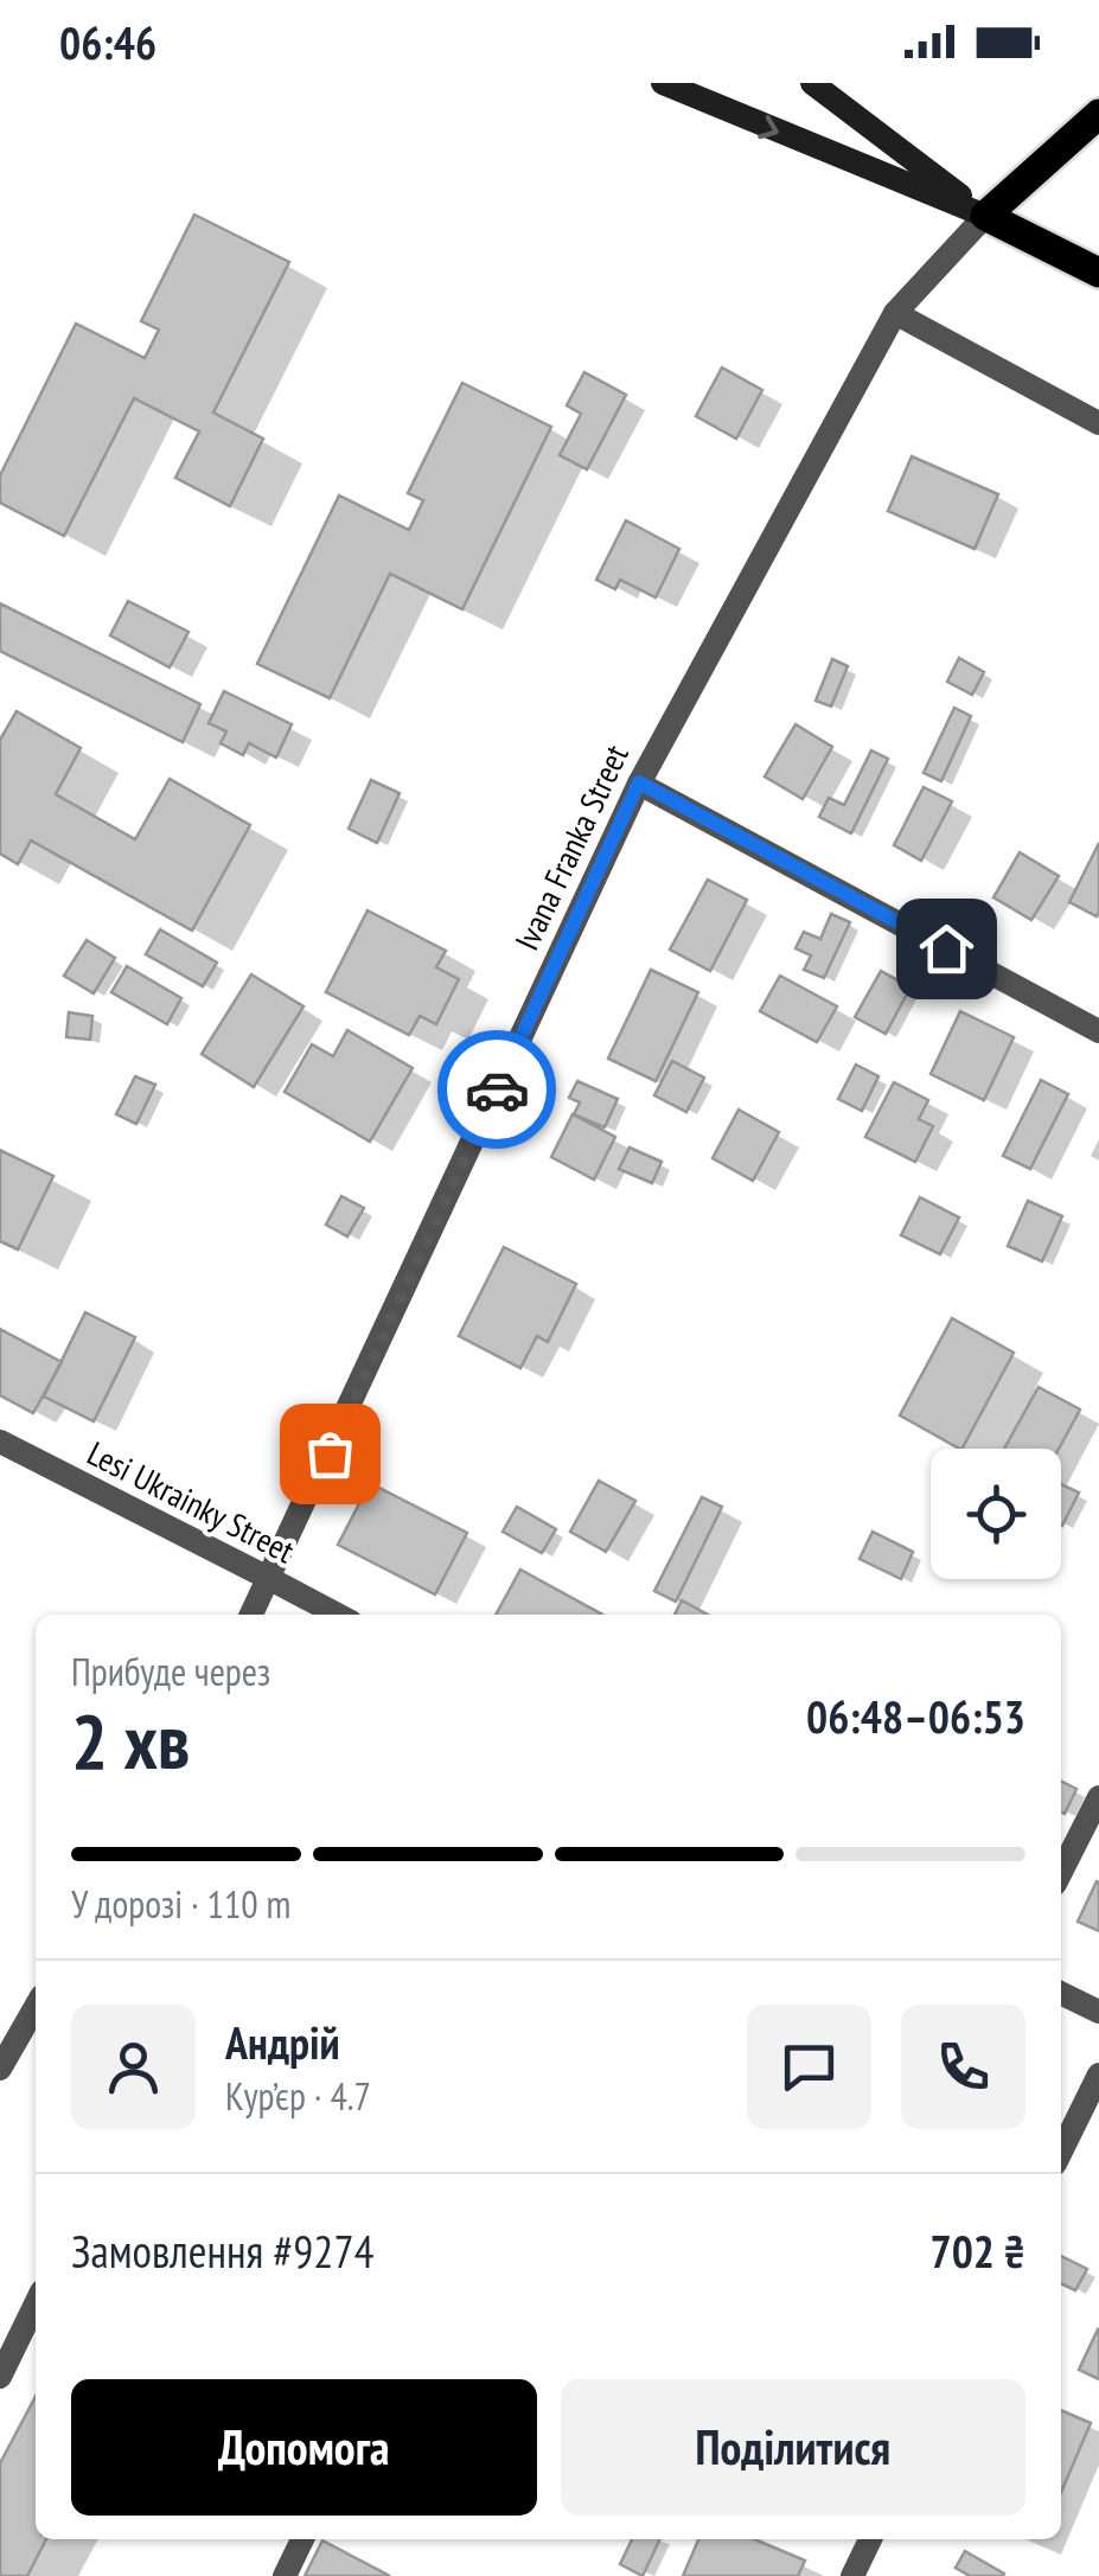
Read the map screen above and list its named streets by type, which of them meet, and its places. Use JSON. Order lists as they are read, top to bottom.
{
  "streets": {
    "main road": ["Ivana Franka Street"],
    "street": ["Lesi Ukrainky Street"]
  },
  "crossings": [
    ["Ivana Franka Street", "Lesi Ukrainky Street"]
  ],
  "page": {
    "status": "06:46",
    "heading": ["2 хв", "Прибуде через", "06:48–06:53"],
    "panel": [
      "Андрій",
      "Кур’єр · 4.7",
      "Замовлення #9274",
      "702 ₴"
    ],
    "bar": "У дорозі · 110 m",
    "buttons": ["Допомога", "Поділитися"]
  }
}
